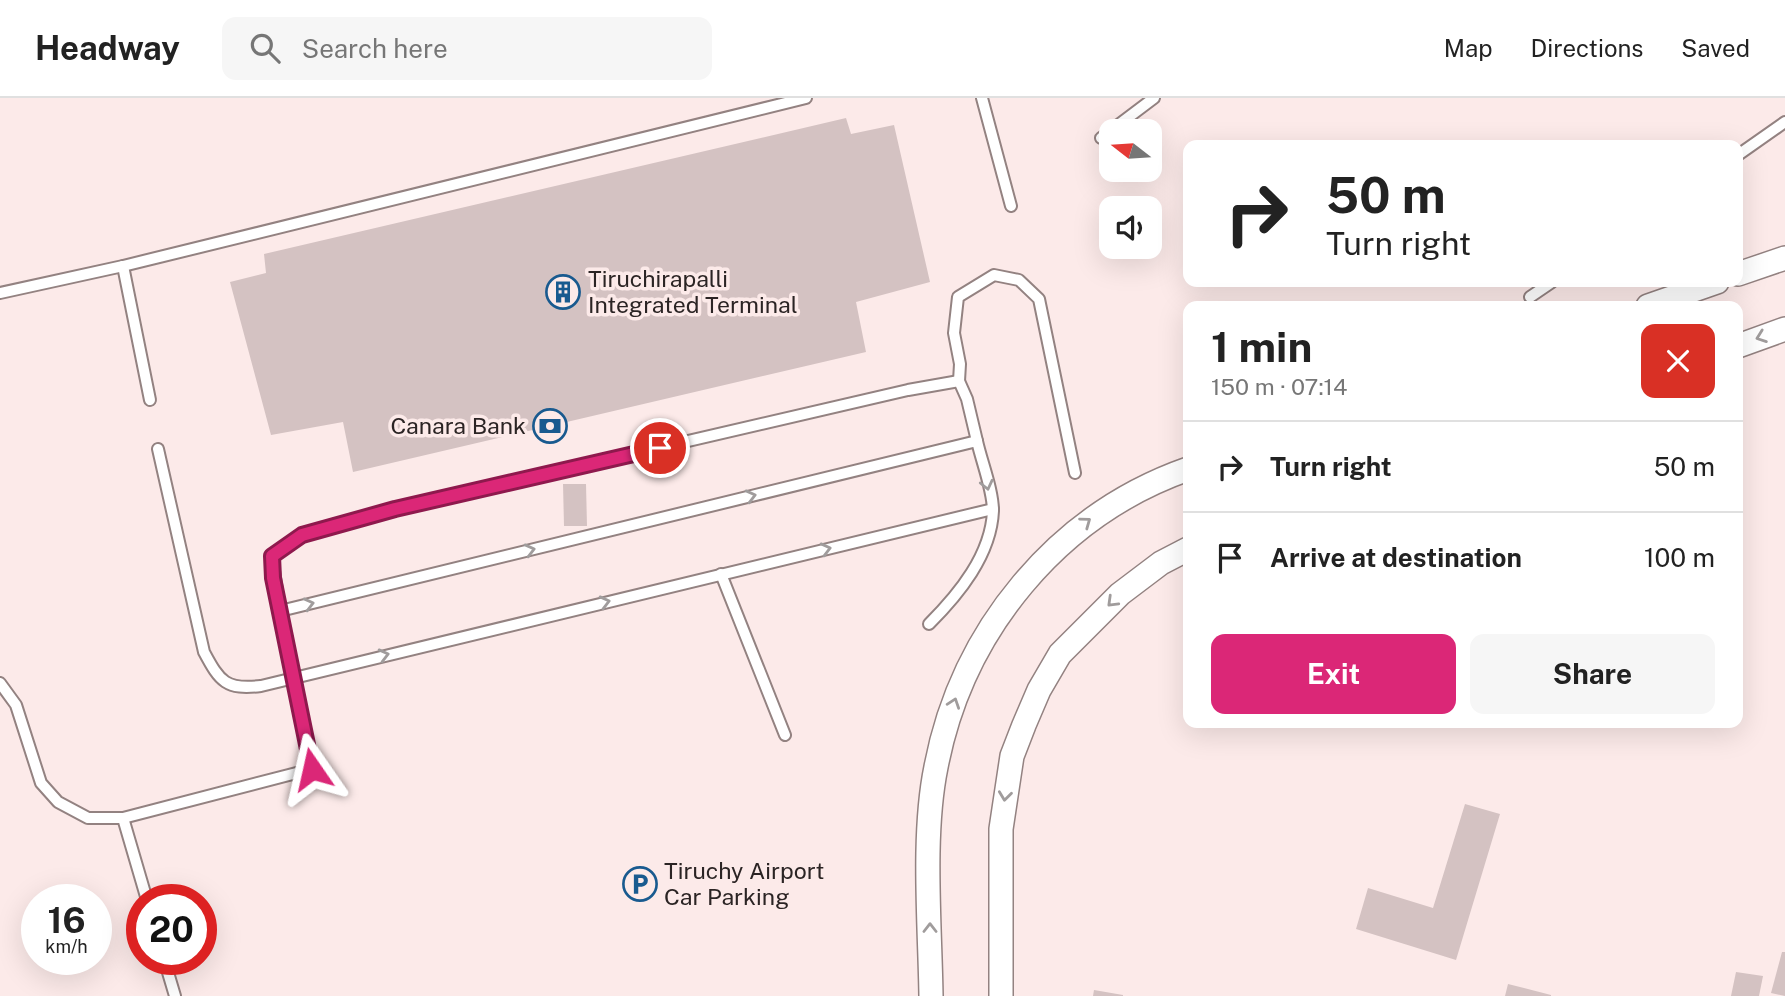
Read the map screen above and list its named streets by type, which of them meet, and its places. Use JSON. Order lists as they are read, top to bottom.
{
  "places": {
    "building": ["Tiruchirapalli Integrated Terminal"],
    "bank": ["Canara Bank"],
    "parking": ["Tiruchy Airport Car Parking"]
  },
  "north": "left",
  "page": {
    "header": "Headway",
    "search": "Search here",
    "nav": ["Map", "Directions", "Saved"],
    "turn": ["50 m", "Turn right"],
    "heading": ["1 min", "150 m · 07:14"],
    "list": [
      {
        "name": "Turn right",
        "value": "50 m"
      },
      {
        "name": "Arrive at destination",
        "value": "100 m"
      }
    ],
    "buttons": ["Exit", "Share"],
    "speed": "16 km/h",
    "limit": "20"
  }
}
